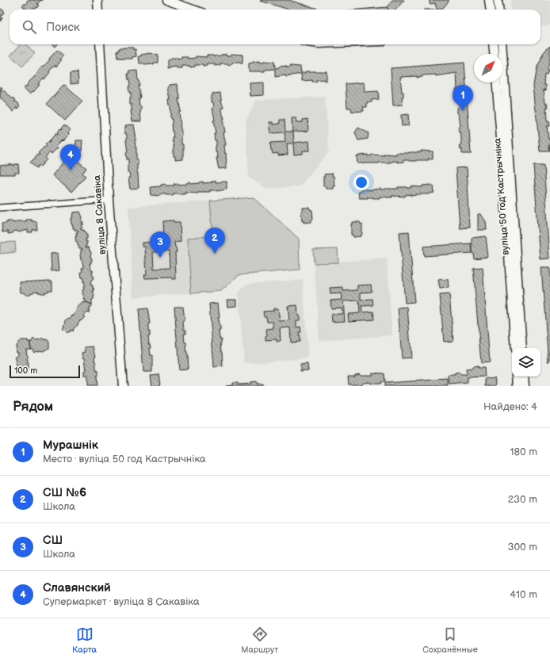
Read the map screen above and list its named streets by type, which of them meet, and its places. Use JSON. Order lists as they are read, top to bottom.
{
  "streets": {
    "main road": ["вуліца 50 год Кастрычніка", "вуліца 8 Сакавіка"]
  },
  "scale_bar": "100 m",
  "north": "top right",
  "page": {
    "search": "Поиск",
    "pins": [
      "1",
      "4",
      "2",
      "3"
    ],
    "scale": "100 m",
    "heading": ["Рядом", "Найдено: 4"],
    "list": [
      {
        "mark": "1",
        "name": "Мурашнік",
        "note": "Место · вуліца 50 год Кастрычніка",
        "value": "180 m"
      },
      {
        "mark": "2",
        "name": "СШ №6",
        "note": "Школа",
        "value": "230 m"
      },
      {
        "mark": "3",
        "name": "СШ",
        "note": "Школа",
        "value": "300 m"
      },
      {
        "mark": "4",
        "name": "Славянский",
        "note": "Супермаркет · вуліца 8 Сакавіка",
        "value": "410 m"
      }
    ],
    "nav": ["Карта", "Маршрут", "Сохранённые"]
  }
}
